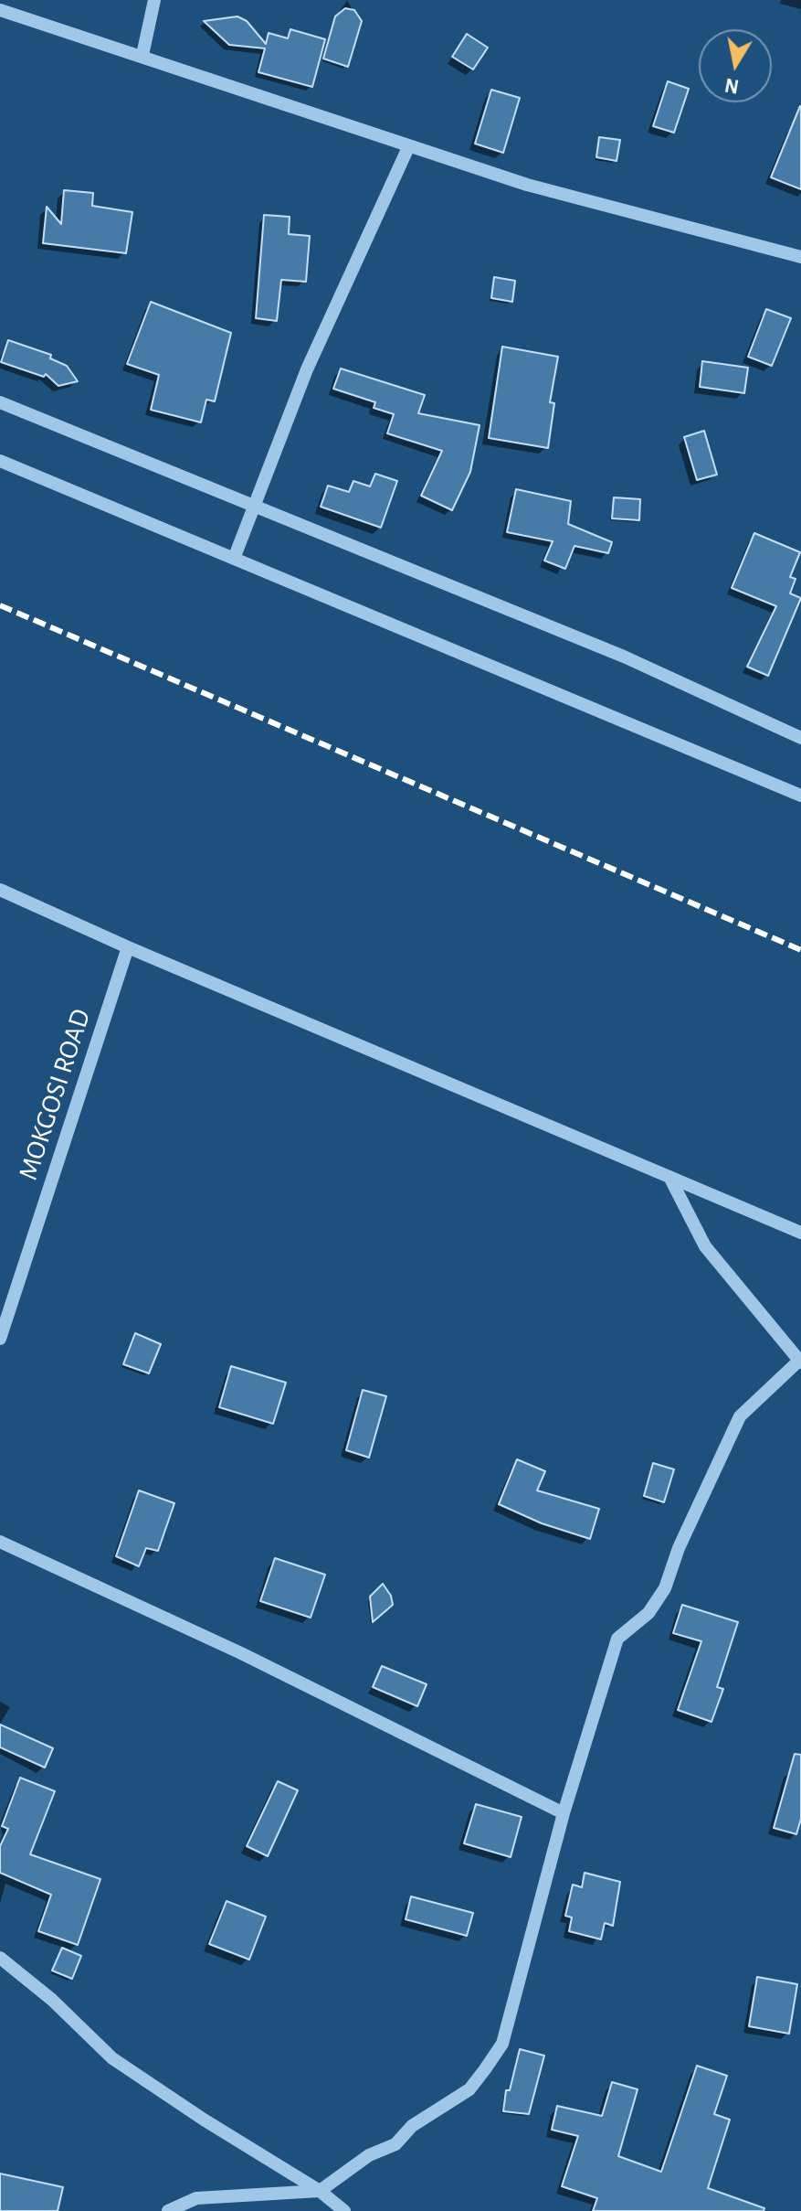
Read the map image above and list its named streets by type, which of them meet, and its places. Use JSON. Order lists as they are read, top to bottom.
{
  "streets": {
    "street": ["MOKGOSI ROAD"]
  },
  "north": "bottom"
}
